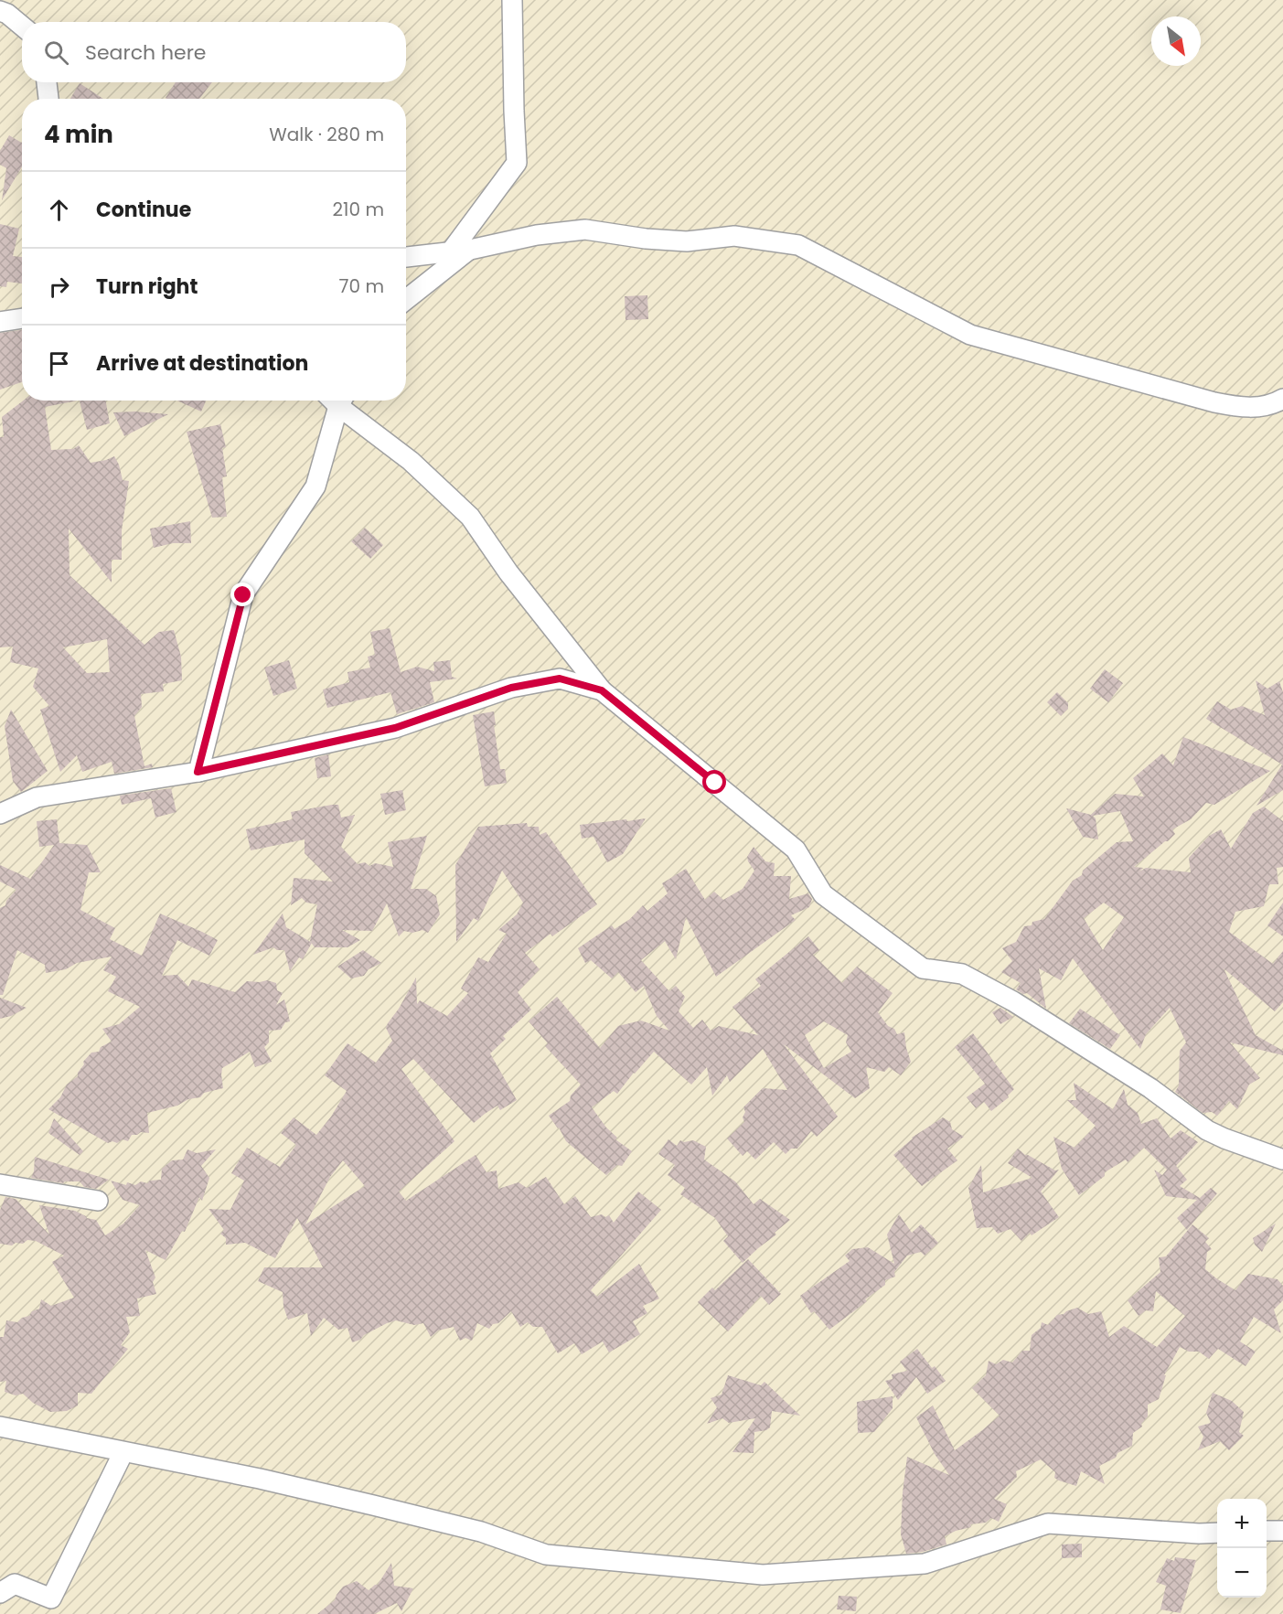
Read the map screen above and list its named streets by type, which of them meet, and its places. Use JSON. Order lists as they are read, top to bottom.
{
  "north": "bottom right",
  "page": {
    "search": "Search here",
    "heading": ["4 min", "Walk · 280 m"],
    "list": [
      ["Continue", "210 m"],
      ["Turn right", "70 m"],
      "Arrive at destination"
    ],
    "map_buttons": ["+", "−"]
  }
}
